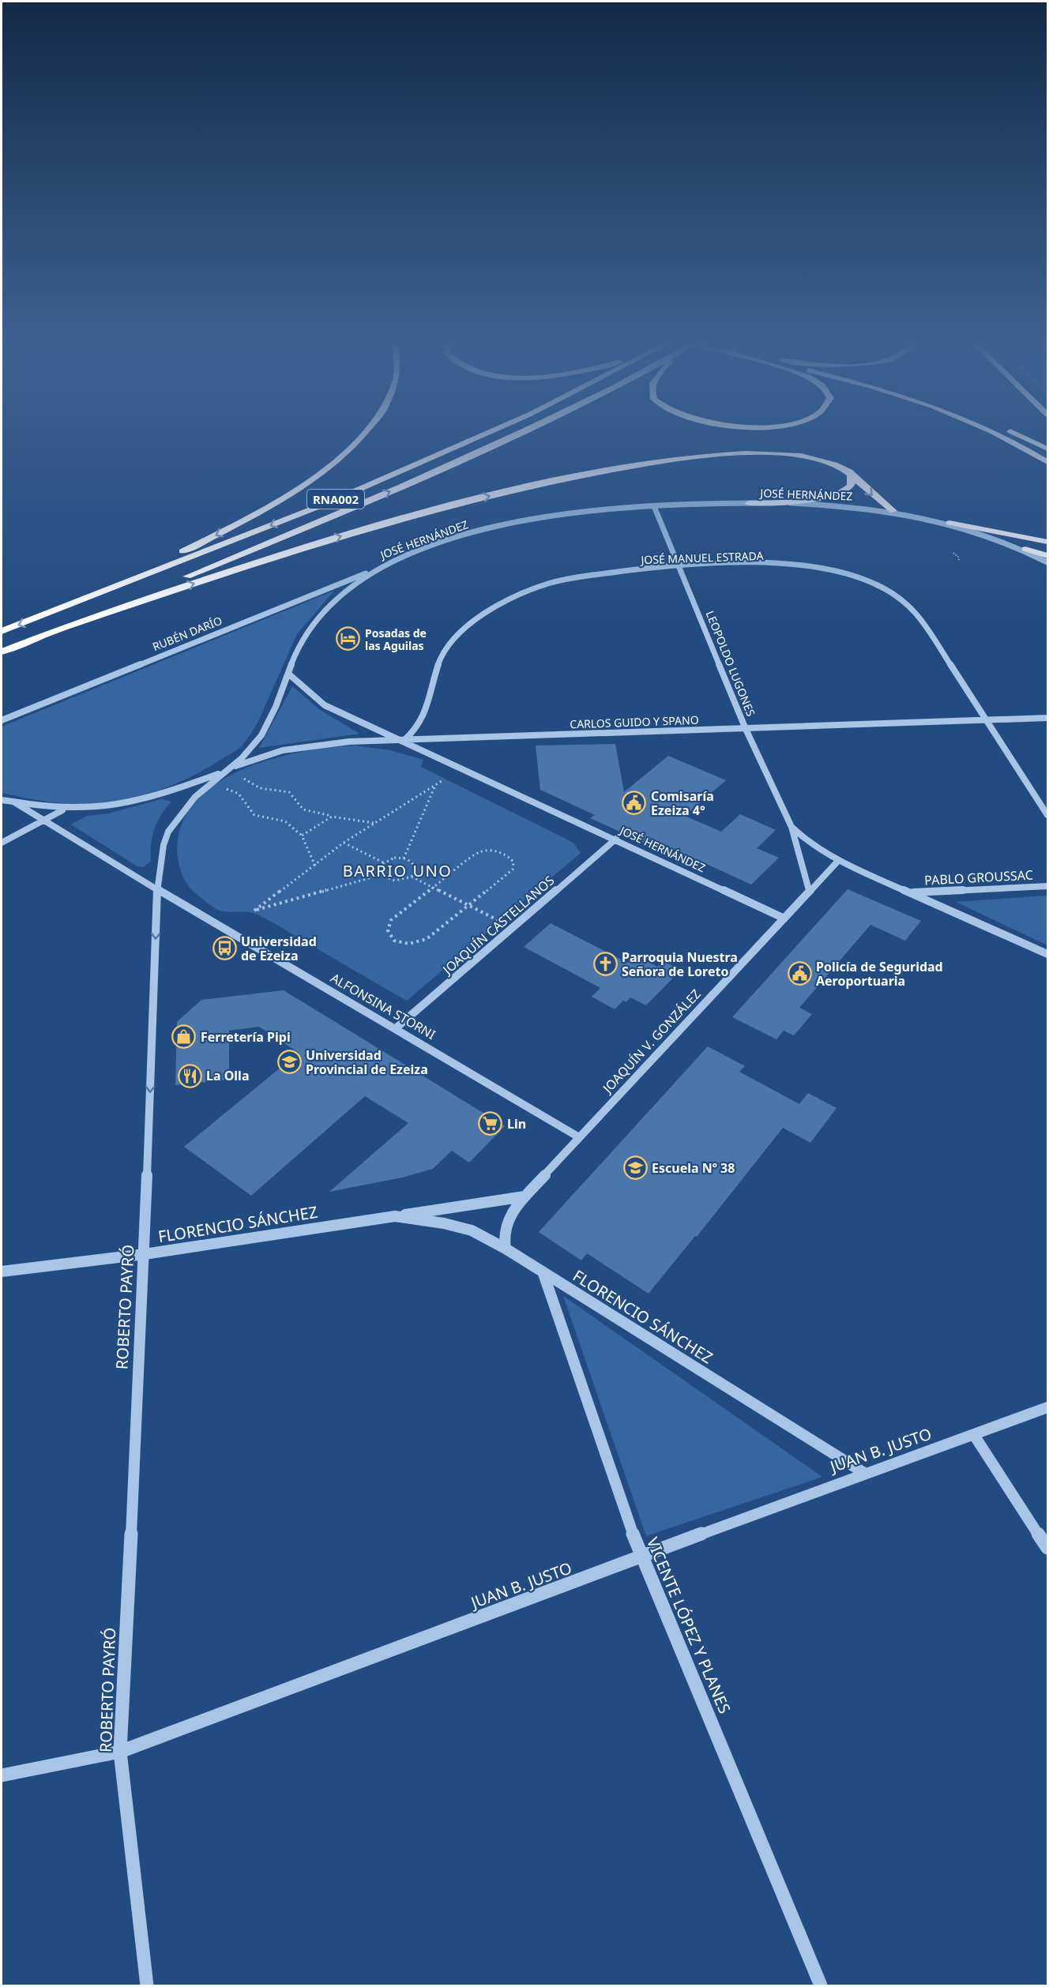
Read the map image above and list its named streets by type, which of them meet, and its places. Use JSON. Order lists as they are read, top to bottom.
{
  "streets": {
    "highway": ["RNA002"],
    "street": [
      "JOSÉ HERNÁNDEZ",
      "JOSÉ MANUEL ESTRADA",
      "RUBÉN DARÍO",
      "LEOPOLDO LUGONES",
      "CARLOS GUIDO Y SPANO",
      "PABLO GROUSSAC",
      "JOAQUÍN CASTELLANOS",
      "ALFONSINA STORNI",
      "JOAQUÍN V. GONZÁLEZ",
      "FLORENCIO SÁNCHEZ",
      "ROBERTO PAYRÓ",
      "JUAN B. JUSTO",
      "VICENTE LÓPEZ Y PLANES"
    ]
  },
  "crossings": [
    ["JOSÉ HERNÁNDEZ", "JOSÉ MANUEL ESTRADA"],
    ["JOSÉ HERNÁNDEZ", "RUBÉN DARÍO"],
    ["JOSÉ HERNÁNDEZ", "LEOPOLDO LUGONES"],
    ["JOSÉ HERNÁNDEZ", "CARLOS GUIDO Y SPANO"],
    ["JOSÉ HERNÁNDEZ", "JOAQUÍN CASTELLANOS"],
    ["JOSÉ HERNÁNDEZ", "JOAQUÍN V. GONZÁLEZ"],
    ["JOSÉ HERNÁNDEZ", "ROBERTO PAYRÓ"],
    ["JOSÉ MANUEL ESTRADA", "LEOPOLDO LUGONES"],
    ["JOSÉ MANUEL ESTRADA", "CARLOS GUIDO Y SPANO"],
    ["LEOPOLDO LUGONES", "CARLOS GUIDO Y SPANO"],
    ["LEOPOLDO LUGONES", "PABLO GROUSSAC"],
    ["LEOPOLDO LUGONES", "JOAQUÍN V. GONZÁLEZ"],
    ["CARLOS GUIDO Y SPANO", "ROBERTO PAYRÓ"],
    ["JOAQUÍN CASTELLANOS", "ALFONSINA STORNI"],
    ["ALFONSINA STORNI", "JOAQUÍN V. GONZÁLEZ"],
    ["ALFONSINA STORNI", "ROBERTO PAYRÓ"],
    ["JOAQUÍN V. GONZÁLEZ", "FLORENCIO SÁNCHEZ"],
    ["FLORENCIO SÁNCHEZ", "ROBERTO PAYRÓ"],
    ["FLORENCIO SÁNCHEZ", "JUAN B. JUSTO"],
    ["FLORENCIO SÁNCHEZ", "VICENTE LÓPEZ Y PLANES"],
    ["ROBERTO PAYRÓ", "JUAN B. JUSTO"],
    ["JUAN B. JUSTO", "VICENTE LÓPEZ Y PLANES"]
  ],
  "districts": ["BARRIO UNO"],
  "places": {
    "hotel": ["Posadas de las Aguilas"],
    "public building": ["Comisaría Ezeiza 4°", "Policía de Seguridad Aeroportuaria"],
    "bus stop": ["Universidad de Ezeiza"],
    "church": ["Parroquia Nuestra Señora de Loreto"],
    "shop": ["Ferretería Pipi"],
    "school or university": ["Universidad Provincial de Ezeiza", "Escuela Nº 38"],
    "restaurant": ["La Olla"],
    "supermarket": ["Lin"]
  }
}
